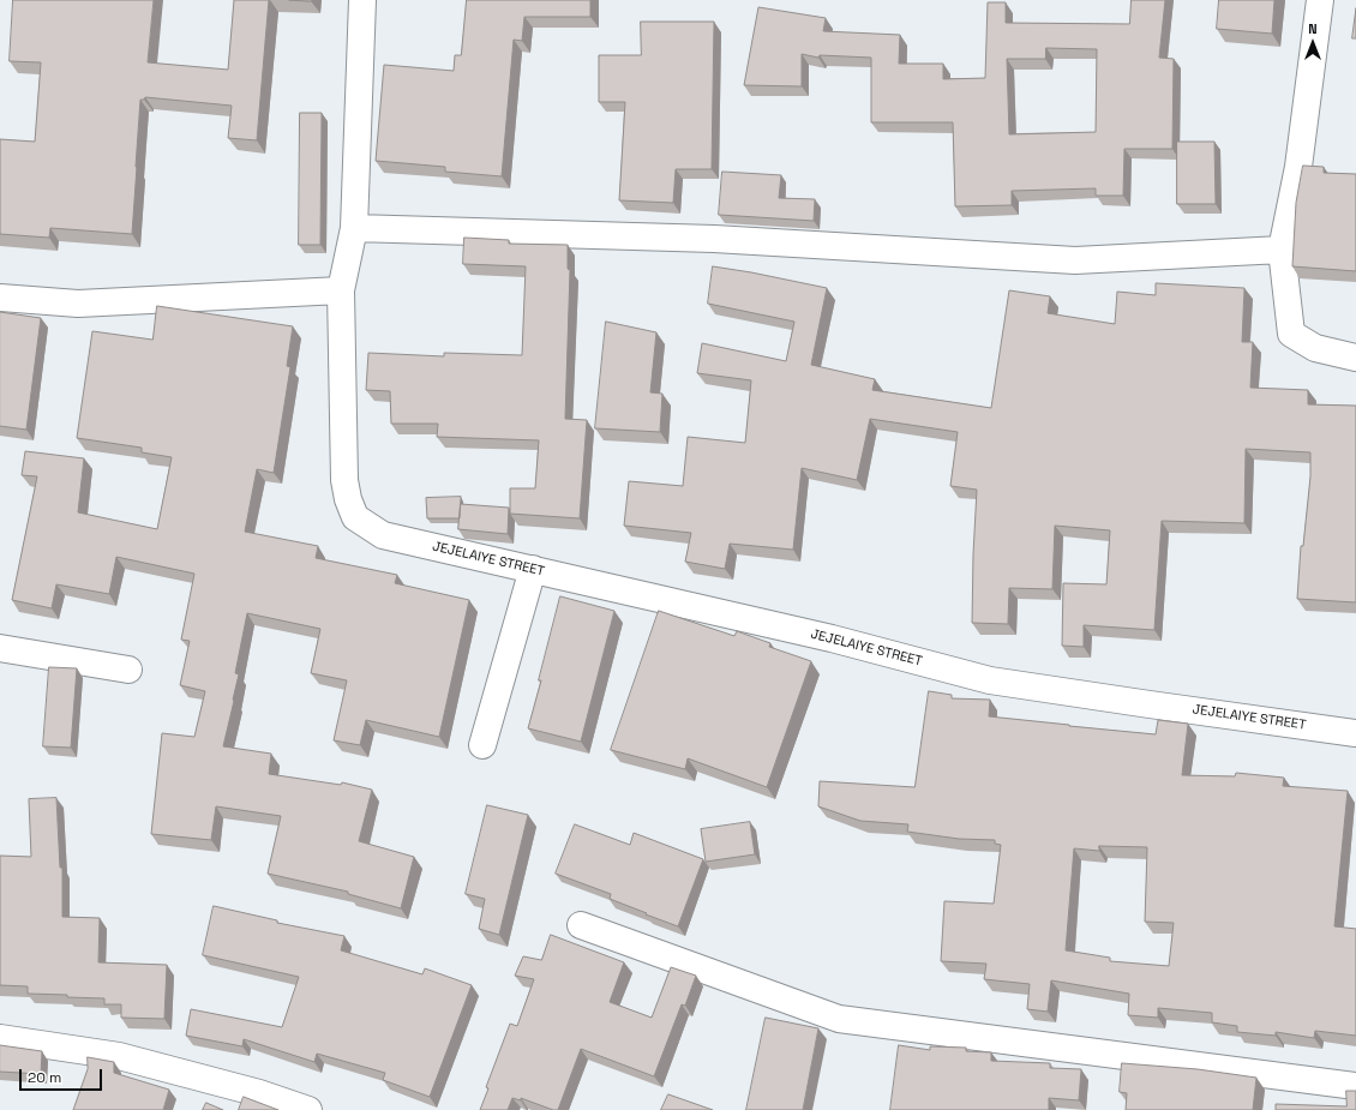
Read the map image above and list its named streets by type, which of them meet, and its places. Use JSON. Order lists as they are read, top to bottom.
{
  "streets": {
    "street": ["JEJELAIYE STREET"]
  },
  "scale_bar": "20 m",
  "north": "top"
}
